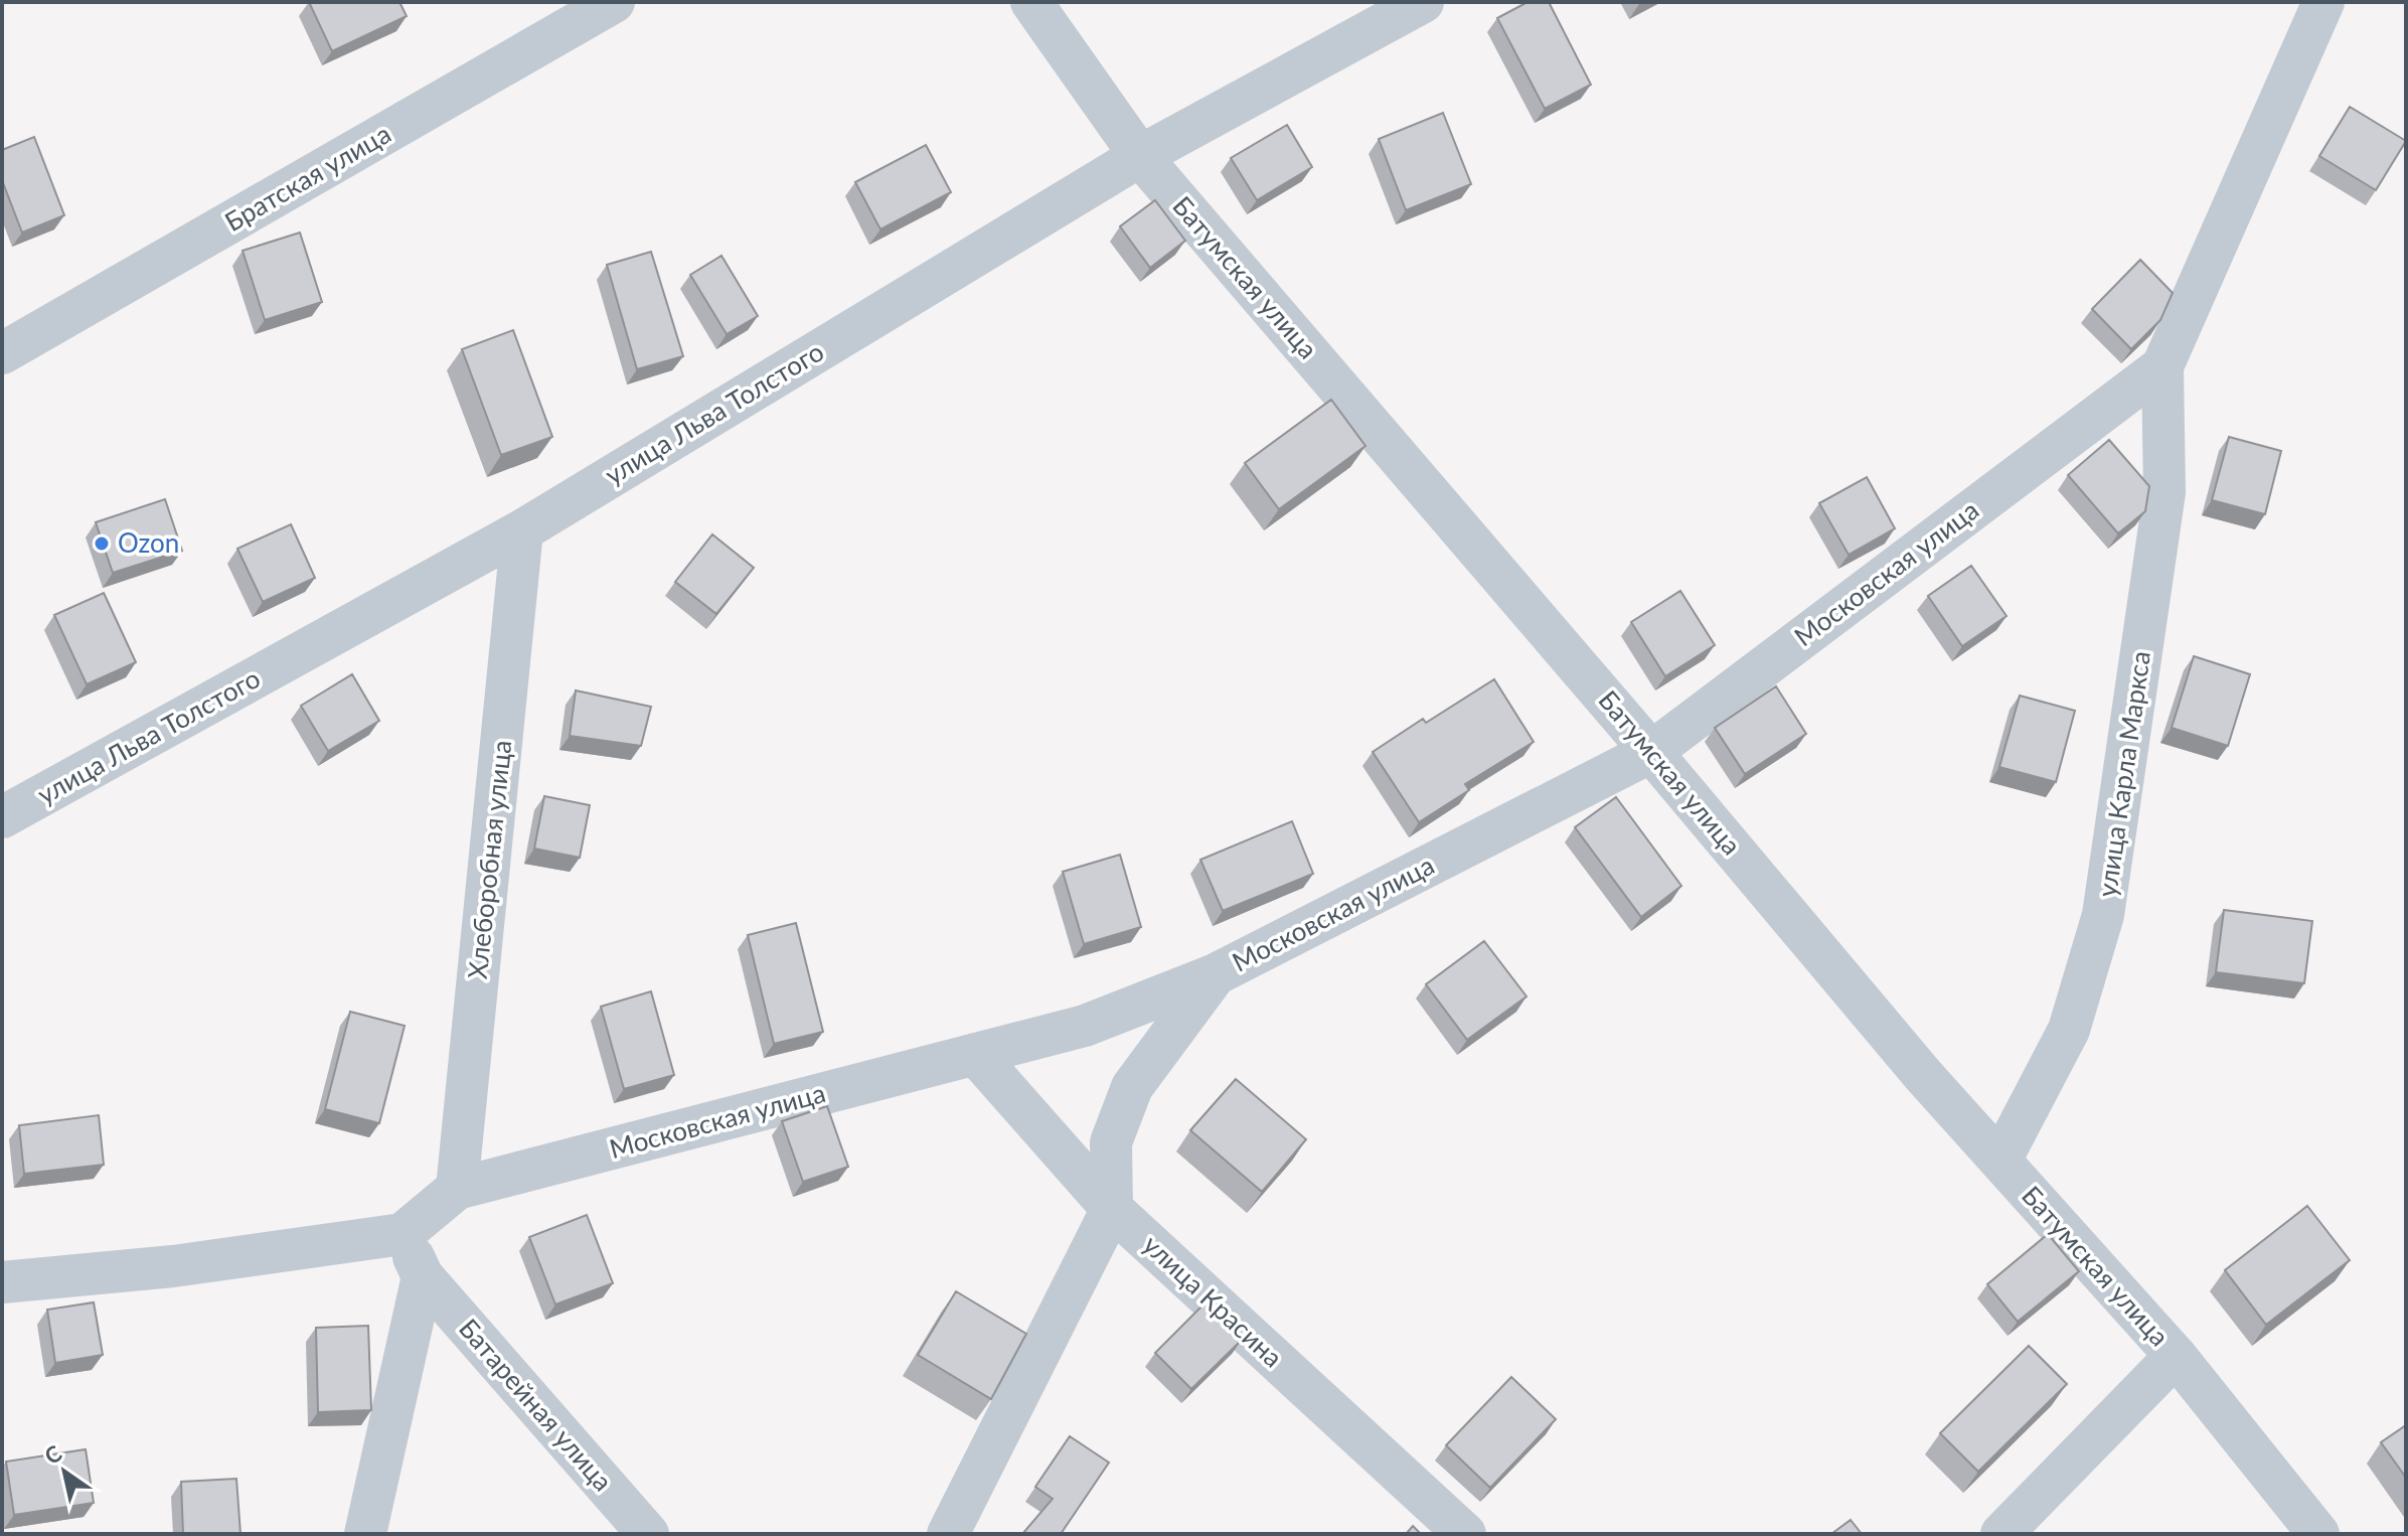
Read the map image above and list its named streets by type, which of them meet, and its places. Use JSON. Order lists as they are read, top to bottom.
{
  "streets": {
    "street": [
      "Братская улица",
      "Батумская улица",
      "улица Льва Толстого",
      "Московская улица",
      "улица Карла Маркса",
      "Хлеборобная улица",
      "улица Красина",
      "Батарейная улица"
    ]
  },
  "crossings": [
    ["Батумская улица", "улица Льва Толстого"],
    ["Батумская улица", "Московская улица"],
    ["Батумская улица", "улица Карла Маркса"],
    ["улица Льва Толстого", "Хлеборобная улица"],
    ["Московская улица", "улица Карла Маркса"],
    ["Московская улица", "Хлеборобная улица"],
    ["Московская улица", "улица Красина"]
  ],
  "places": ["Ozon"],
  "north": "top left"
}
